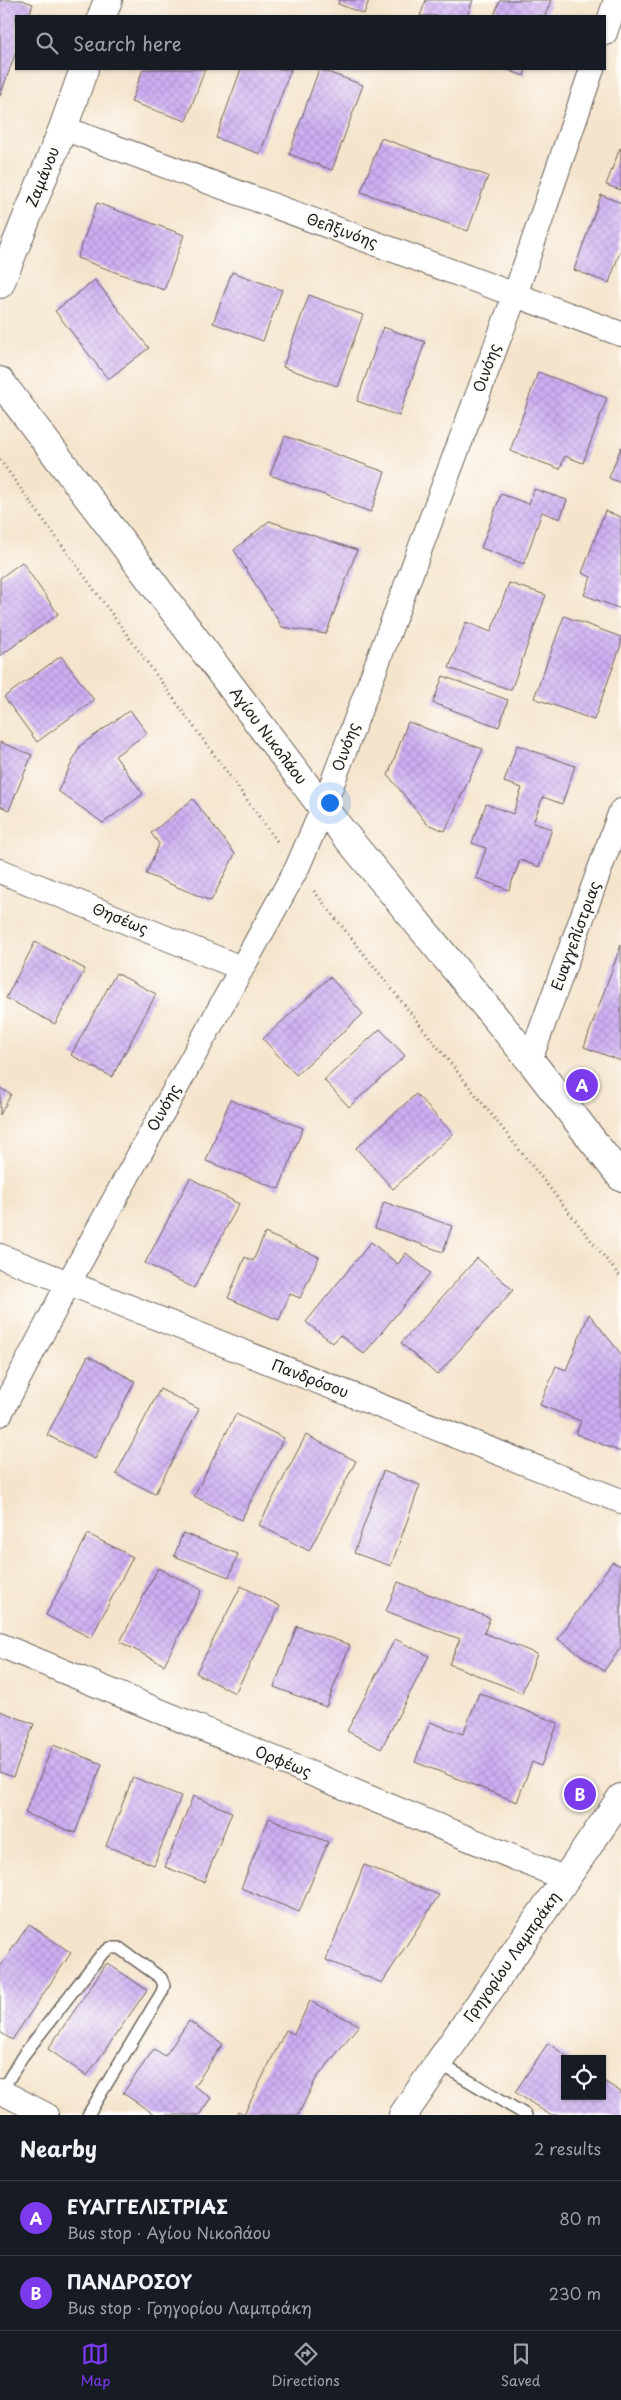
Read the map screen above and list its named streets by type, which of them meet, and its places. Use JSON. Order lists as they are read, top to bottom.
{
  "streets": {
    "street": [
      "Ζαμάνου",
      "Θελξινόης",
      "Οινόης",
      "Αγίου Νικολάου",
      "Θησέως",
      "Ευαγγελίστριας",
      "Πανδρόσου",
      "Ορφέως",
      "Γρηγορίου Λαμπράκη"
    ]
  },
  "crossings": [
    ["Ζαμάνου", "Θελξινόης"],
    ["Θελξινόης", "Οινόης"],
    ["Οινόης", "Αγίου Νικολάου"],
    ["Οινόης", "Θησέως"],
    ["Οινόης", "Πανδρόσου"],
    ["Αγίου Νικολάου", "Ευαγγελίστριας"],
    ["Ορφέως", "Γρηγορίου Λαμπράκη"]
  ],
  "page": {
    "search": "Search here",
    "pins": ["A", "B"],
    "heading": ["Nearby", "2 results"],
    "list": [
      {
        "mark": "A",
        "name": "ΕΥΑΓΓΕΛΙΣΤΡΙΑΣ",
        "note": "Bus stop · Αγίου Νικολάου",
        "value": "80 m"
      },
      {
        "mark": "B",
        "name": "ΠΑΝΔΡΟΣΟΥ",
        "note": "Bus stop · Γρηγορίου Λαμπράκη",
        "value": "230 m"
      }
    ],
    "nav": ["Map", "Directions", "Saved"]
  }
}
